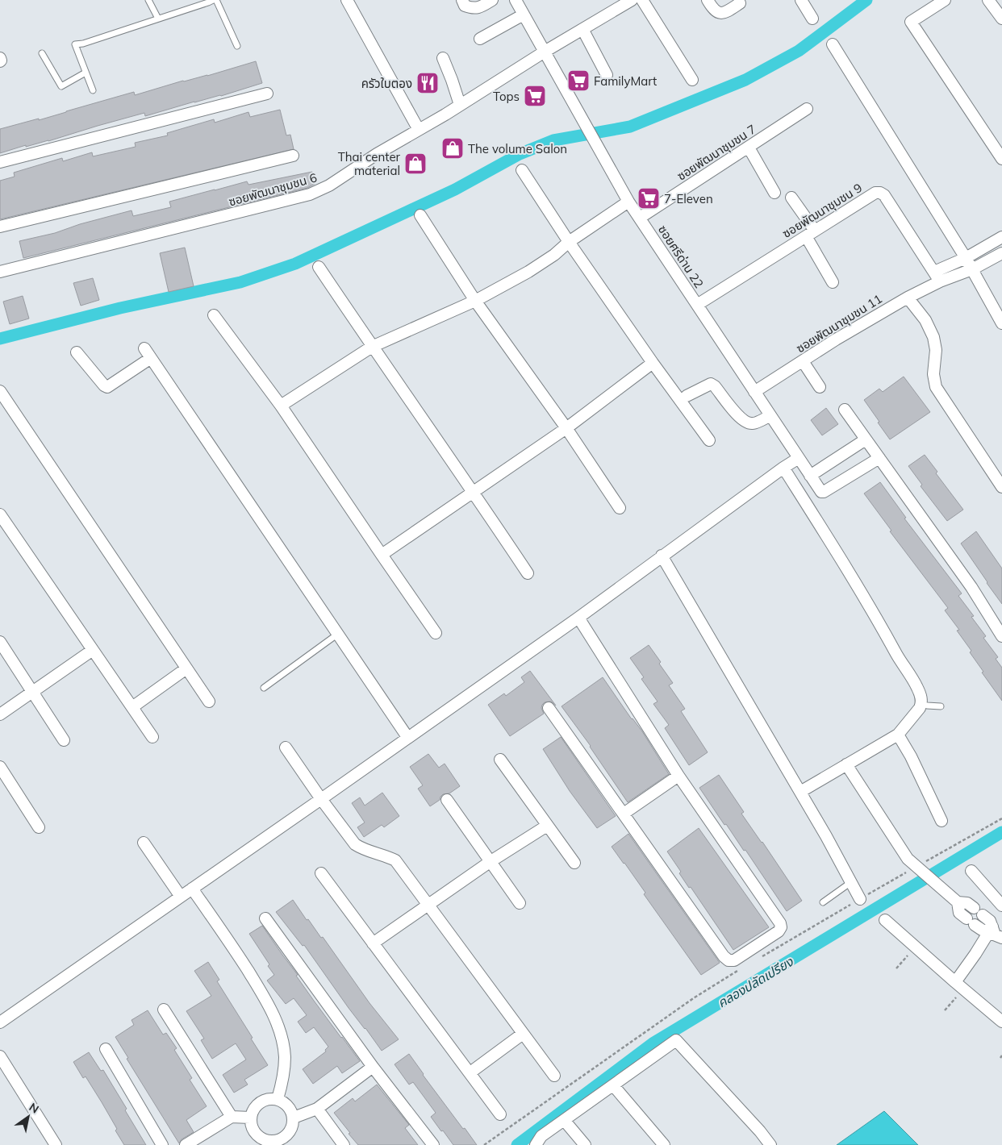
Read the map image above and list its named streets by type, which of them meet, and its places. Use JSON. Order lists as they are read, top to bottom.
{
  "streets": {
    "street": [
      "ซอยพัฒนาชุมชน 7",
      "ซอยพัฒนาชุมชน 6",
      "ซอยพัฒนาชุมชน 9",
      "ซอยศรีด่าน 22",
      "ซอยพัฒนาชุมชน 11"
    ]
  },
  "crossings": [
    ["ซอยพัฒนาชุมชน 7", "ซอยศรีด่าน 22"],
    ["ซอยพัฒนาชุมชน 6", "ซอยศรีด่าน 22"],
    ["ซอยพัฒนาชุมชน 9", "ซอยศรีด่าน 22"],
    ["ซอยศรีด่าน 22", "ซอยพัฒนาชุมชน 11"]
  ],
  "water": ["คลองปลัดเปรียง"],
  "places": {
    "supermarket": ["FamilyMart", "Tops", "7-Eleven"],
    "restaurant": ["ครัวใบตอง"],
    "shop": ["The volume Salon", "Thai center material"]
  },
  "north": "top right"
}
